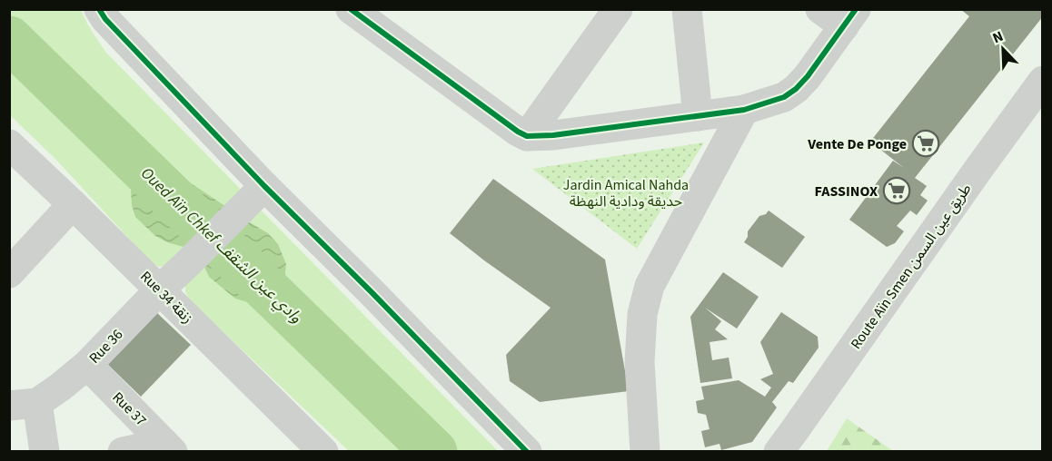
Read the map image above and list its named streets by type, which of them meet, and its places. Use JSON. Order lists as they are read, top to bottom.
{
  "streets": {
    "street": [
      "Route Aïn Smen طريق عين السمن",
      "Rue 34 زنقة",
      "Rue 36",
      "Rue 37"
    ]
  },
  "crossings": [
    ["Rue 34 زنقة", "Rue 36"],
    ["Rue 36", "Rue 37"]
  ],
  "water": ["Oued Aïn Chkef وادي عين الشقف"],
  "parks": ["Jardin Amical Nahda حديقة ودادية النهظة"],
  "places": {
    "supermarket": ["Vente De Ponge", "FASSINOX"]
  },
  "north": "top left"
}
